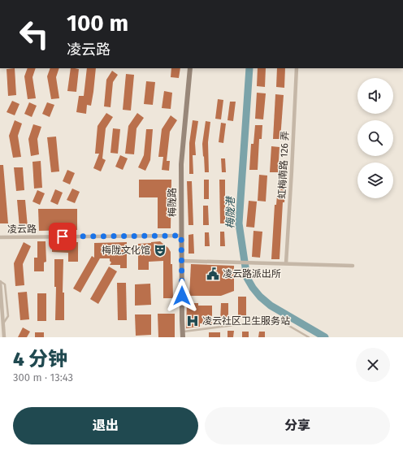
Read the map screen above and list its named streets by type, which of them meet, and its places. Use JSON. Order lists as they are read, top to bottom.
{
  "streets": {
    "street": ["虹梅南路 126 弄", "梅陇路", "凌云路"]
  },
  "crossings": [
    ["梅陇路", "凌云路"]
  ],
  "water": ["梅陇港"],
  "places": {
    "theatre": ["梅陇文化馆"],
    "public building": ["凌云路派出所"],
    "hospital": ["凌云社区卫生服务站"]
  },
  "page": {
    "turn": ["100 m", "凌云路"],
    "heading": ["4 分钟", "300 m · 13:43"],
    "buttons": ["退出", "分享"]
  }
}
